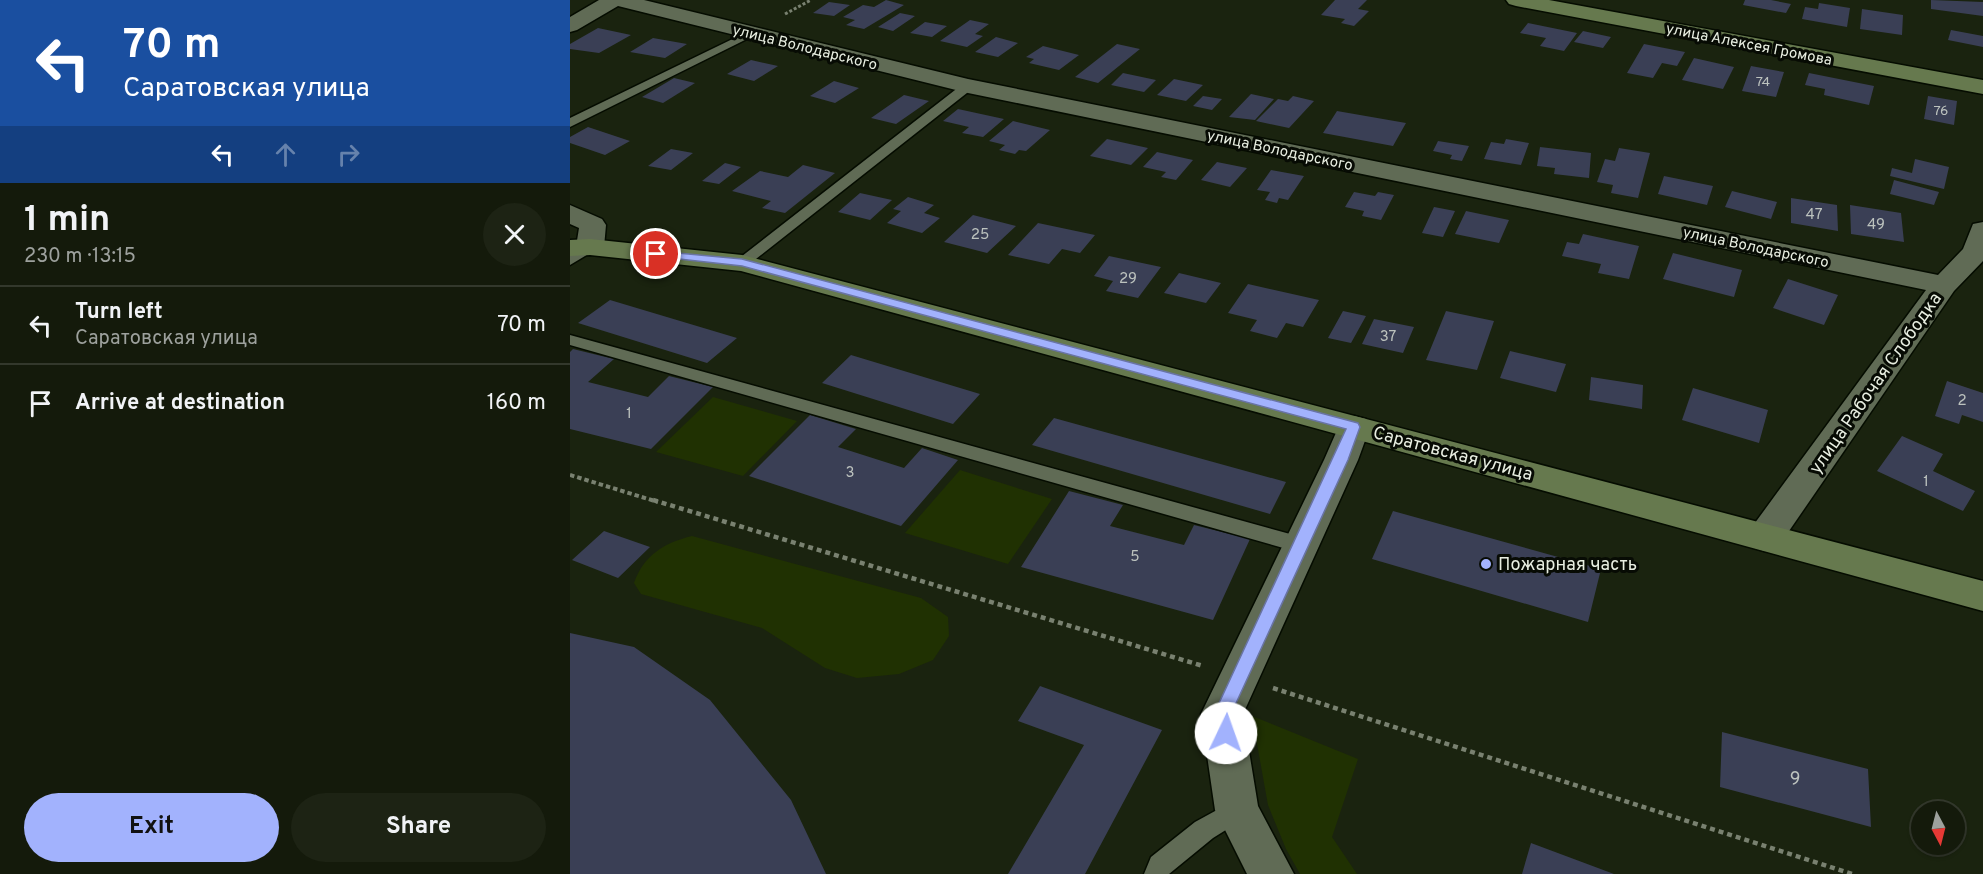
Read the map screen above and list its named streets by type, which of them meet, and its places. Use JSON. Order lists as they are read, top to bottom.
{
  "streets": {
    "street": [
      "улица Алексея Громова",
      "улица Володарского",
      "улица Рабочая Слободка",
      "Саратовская улица"
    ]
  },
  "crossings": [
    ["улица Володарского", "улица Рабочая Слободка"],
    ["улица Рабочая Слободка", "Саратовская улица"]
  ],
  "places": ["Пожарная часть"],
  "house_numbers": [
    "74",
    "76",
    "47",
    "49",
    "25",
    "29",
    "37",
    "2",
    "1",
    "3",
    "1",
    "5",
    "9"
  ],
  "north": "bottom",
  "page": {
    "turn": ["70 m", "Саратовская улица"],
    "heading": ["1 min", "230 m · 13:15"],
    "list": [
      {
        "name": "Turn left",
        "note": "Саратовская улица",
        "value": "70 m"
      },
      {
        "name": "Arrive at destination",
        "value": "160 m"
      }
    ],
    "buttons": ["Exit", "Share"]
  }
}
